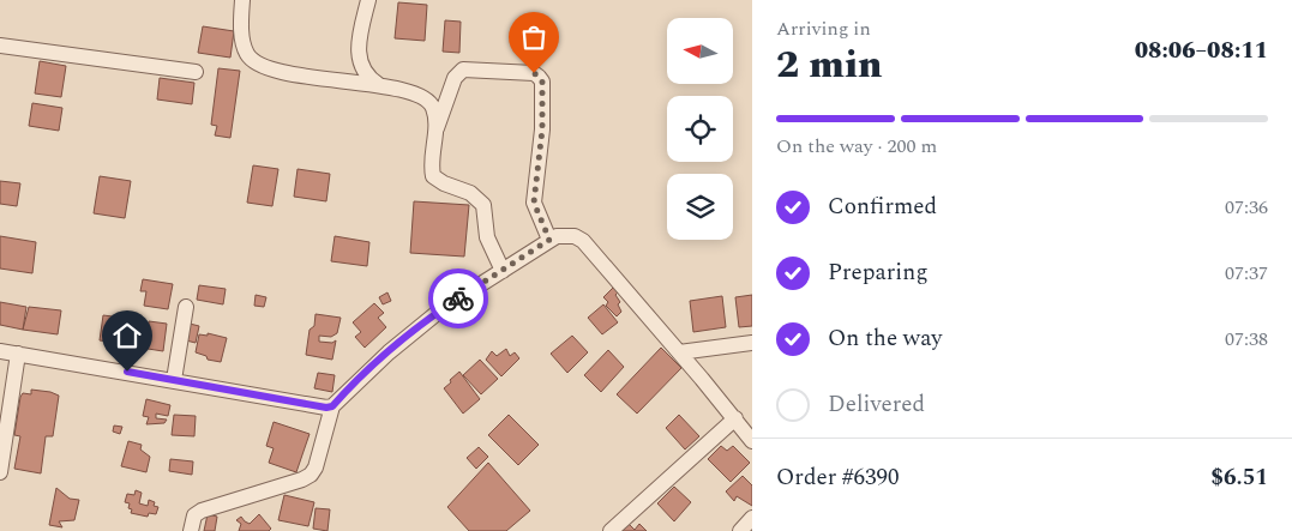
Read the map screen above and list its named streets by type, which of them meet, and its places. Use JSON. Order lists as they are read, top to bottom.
{
  "north": "left",
  "page": {
    "heading": ["2 min", "Arriving in", "08:06–08:11"],
    "panel": ["Order #6390", "$6.51"],
    "bar": "On the way · 200 m",
    "list": [
      ["Confirmed", "07:36"],
      ["Preparing", "07:37"],
      ["On the way", "07:38"],
      "Delivered"
    ]
  }
}
